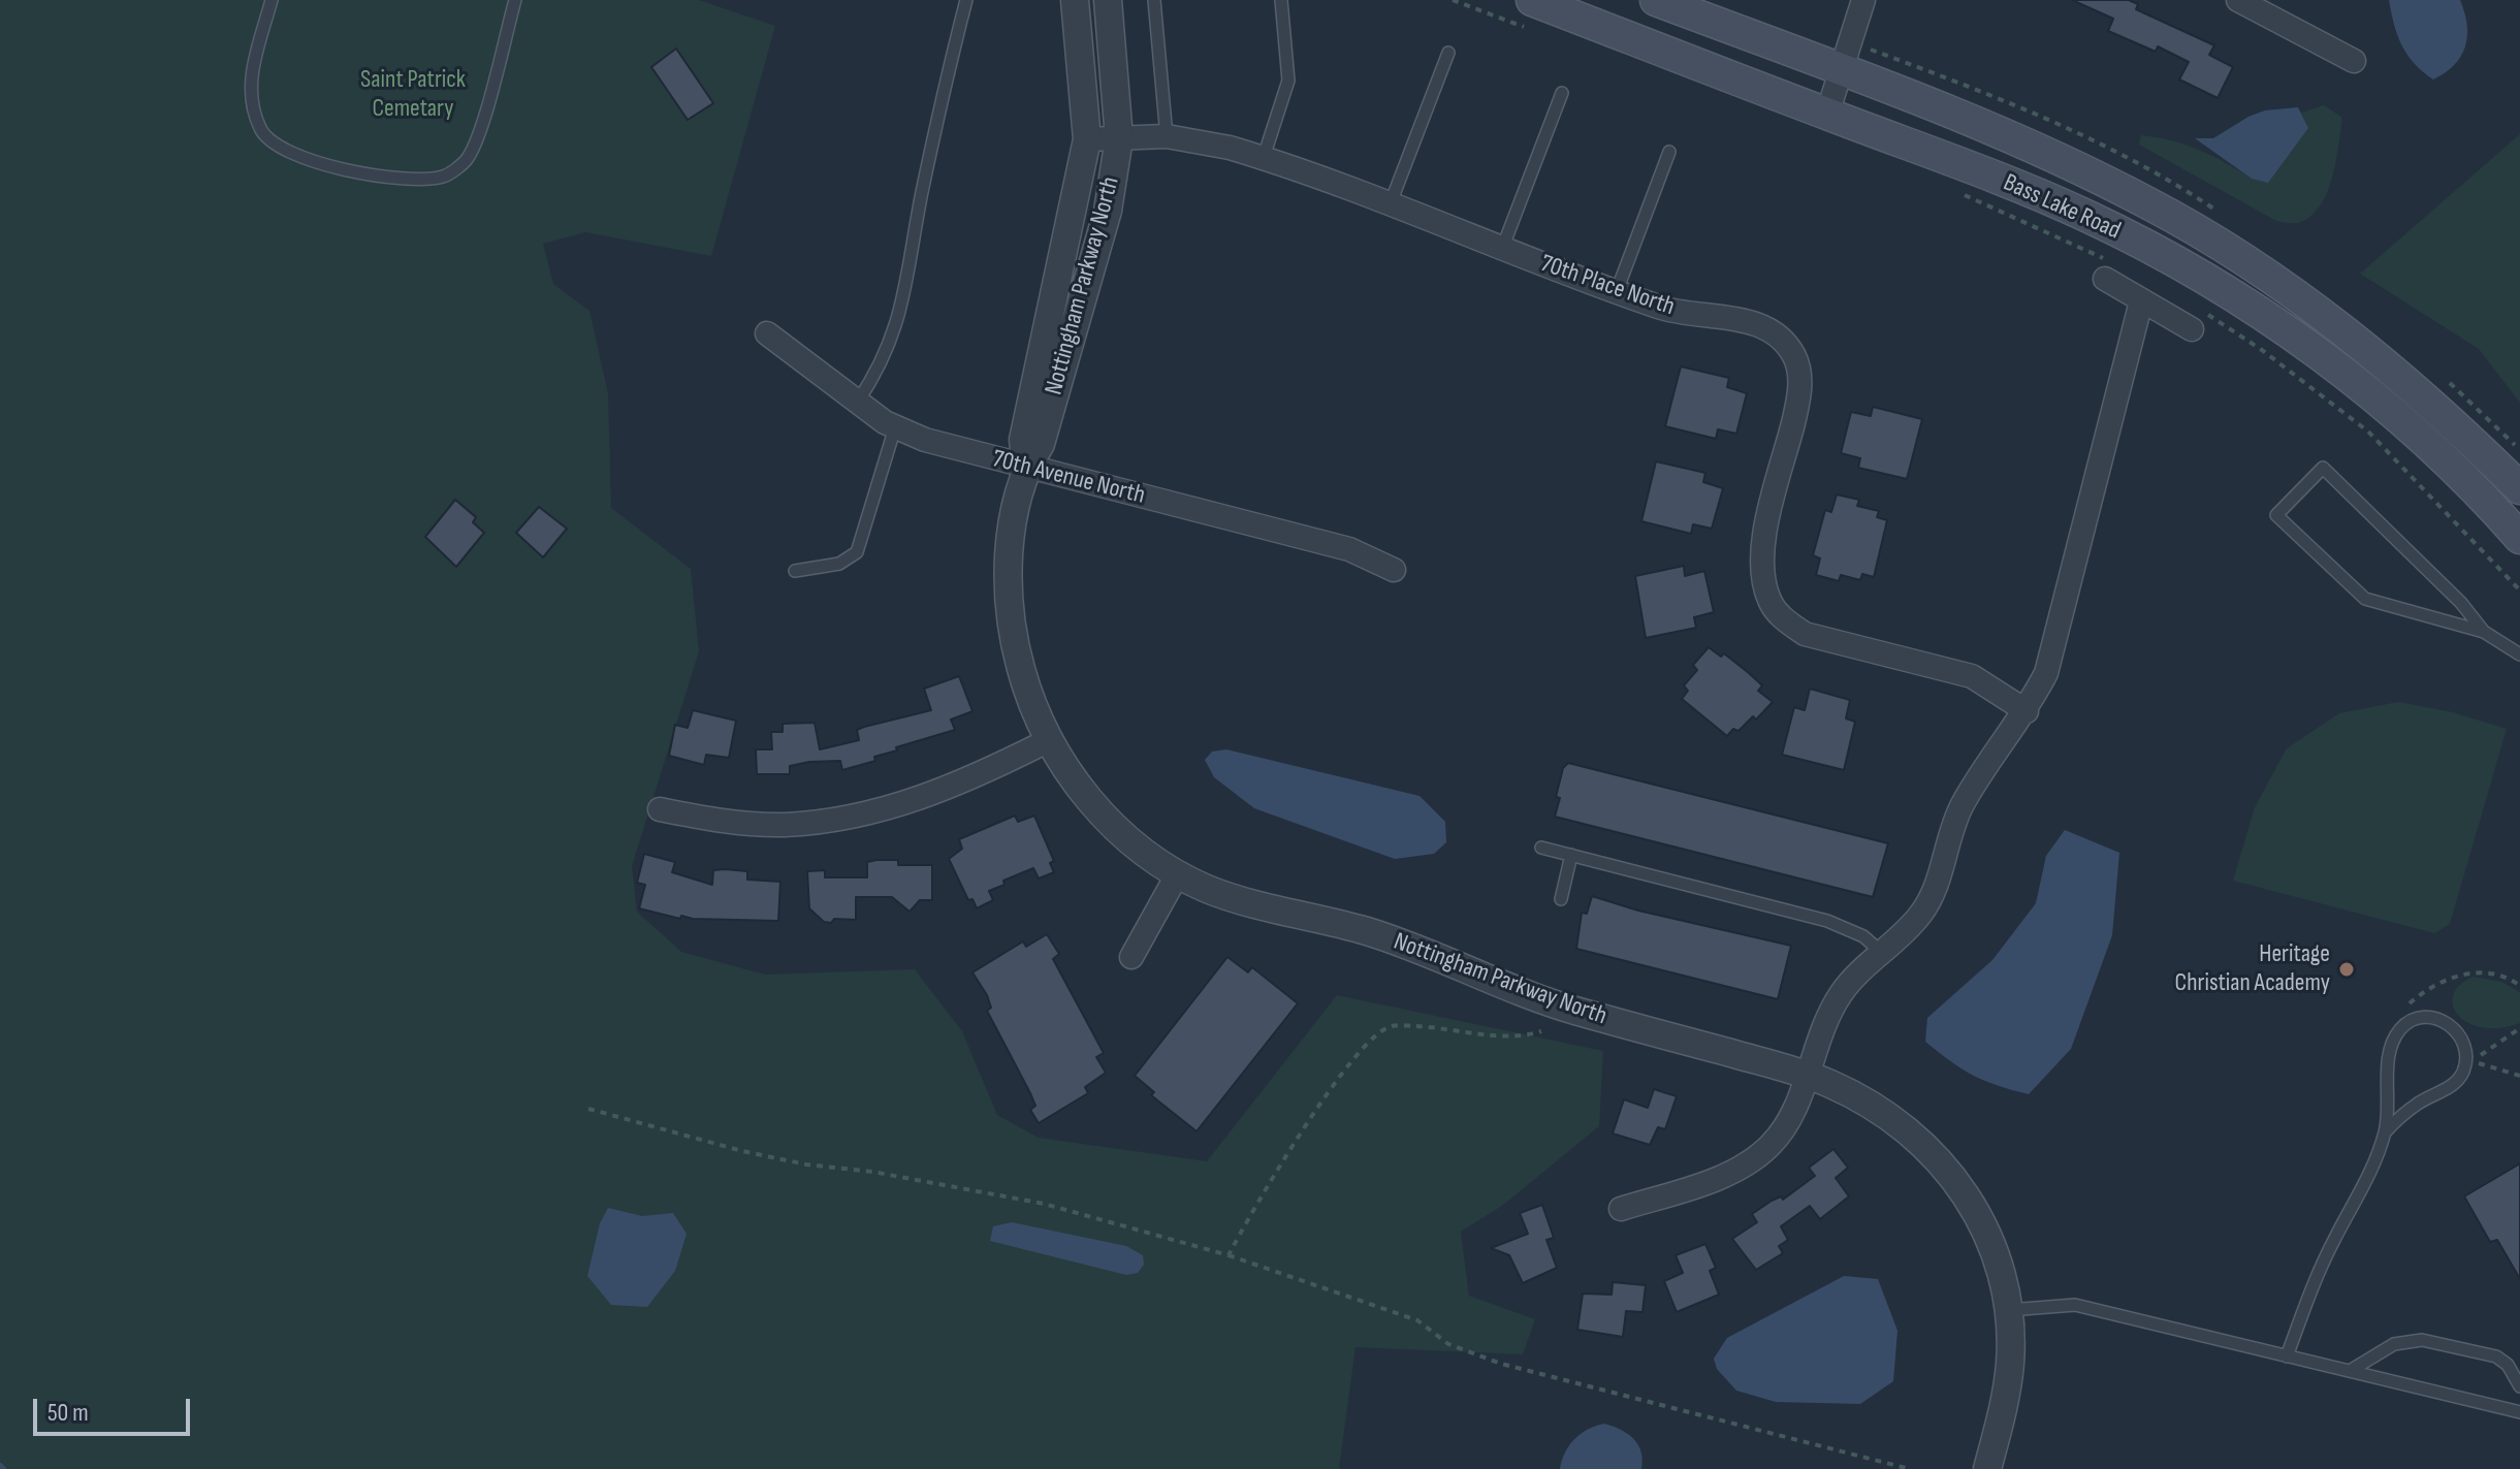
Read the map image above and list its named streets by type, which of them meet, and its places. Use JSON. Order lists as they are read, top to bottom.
{
  "streets": {
    "main road": ["Bass Lake Road"],
    "street": ["Nottingham Parkway North", "70th Place North", "70th Avenue North"]
  },
  "crossings": [
    ["Nottingham Parkway North", "70th Place North"],
    ["Nottingham Parkway North", "70th Avenue North"]
  ],
  "parks": ["Saint Patrick Cemetary"],
  "places": ["Heritage Christian Academy"],
  "scale_bar": "50 m"
}
